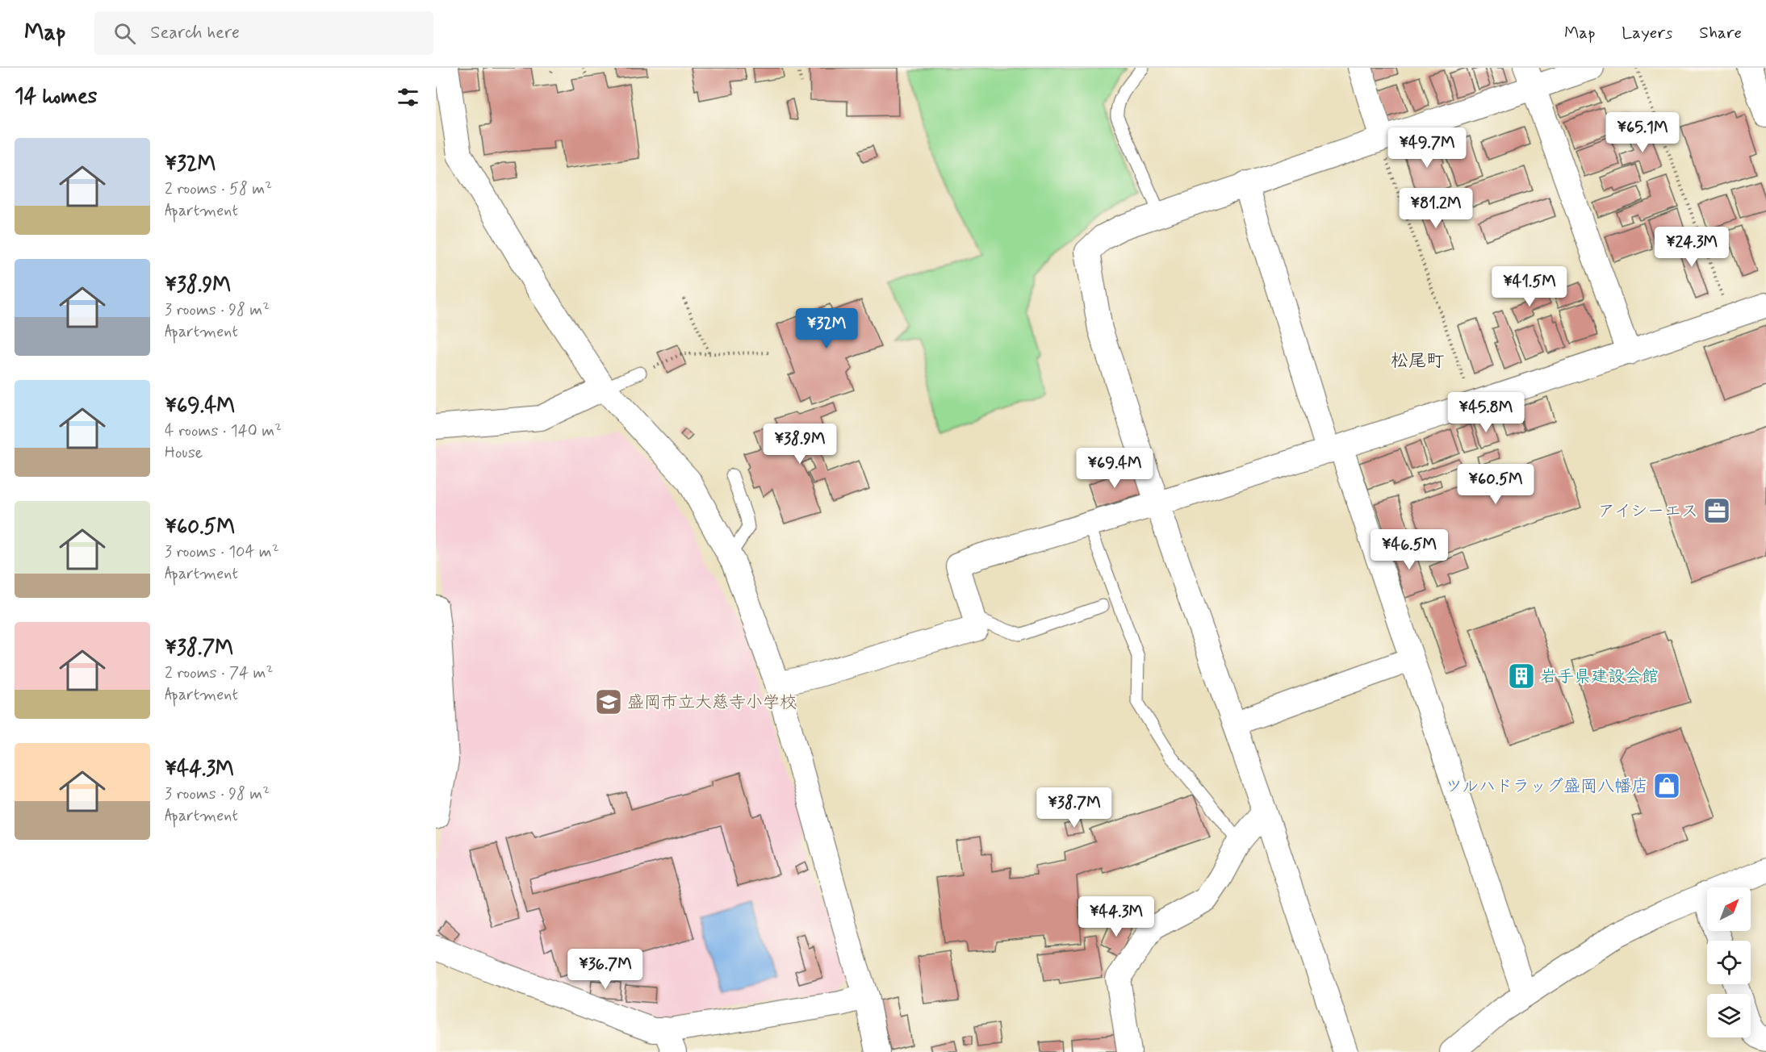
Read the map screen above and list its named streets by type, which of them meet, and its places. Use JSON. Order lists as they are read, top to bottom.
{
  "districts": ["松尾町"],
  "places": {
    "office": ["アイシーエス"],
    "building": ["岩手県建設会館"],
    "school or university": ["盛岡市立大慈寺小学校"],
    "shop": ["ツルハドラッグ盛岡八幡店"]
  },
  "north": "top right",
  "page": {
    "header": "Map",
    "search": "Search here",
    "nav": ["Map", "Layers", "Share"],
    "heading": "14 homes",
    "price": [
      "¥65.1M",
      "¥49.7M",
      "¥81.2M",
      "¥24.3M",
      "¥41.5M",
      "¥32M",
      "¥45.8M",
      "¥38.9M",
      "¥69.4M",
      "¥60.5M",
      "¥46.5M",
      "¥38.7M",
      "¥44.3M",
      "¥36.7M"
    ],
    "list": [
      {
        "name": "¥32M",
        "note": "2 rooms · 58 m² · Apartment"
      },
      {
        "name": "¥38.9M",
        "note": "3 rooms · 98 m² · Apartment"
      },
      {
        "name": "¥69.4M",
        "note": "4 rooms · 140 m² · House"
      },
      {
        "name": "¥60.5M",
        "note": "3 rooms · 104 m² · Apartment"
      },
      {
        "name": "¥38.7M",
        "note": "2 rooms · 74 m² · Apartment"
      },
      {
        "name": "¥44.3M",
        "note": "3 rooms · 98 m² · Apartment"
      }
    ]
  }
}
